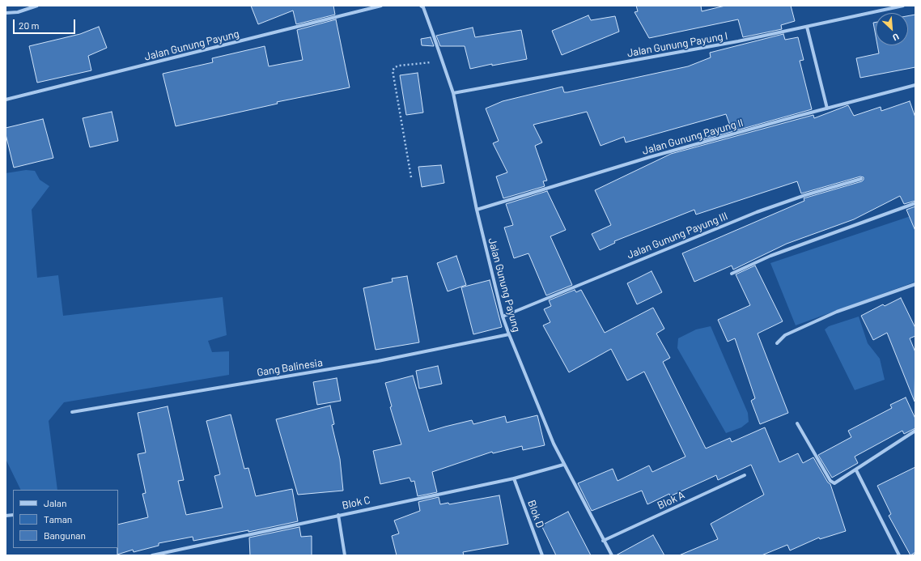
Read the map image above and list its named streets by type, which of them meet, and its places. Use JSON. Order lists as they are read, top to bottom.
{
  "streets": {
    "street": [
      "Jalan Gunung Payung I",
      "Jalan Gunung Payung",
      "Jalan Gunung Payung II",
      "Jalan Gunung Payung III",
      "Gang Balinesia",
      "Blok A",
      "Blok C",
      "Blok D"
    ]
  },
  "crossings": [
    ["Jalan Gunung Payung I", "Jalan Gunung Payung"],
    ["Jalan Gunung Payung", "Jalan Gunung Payung II"],
    ["Jalan Gunung Payung", "Jalan Gunung Payung III"],
    ["Jalan Gunung Payung", "Gang Balinesia"],
    ["Jalan Gunung Payung", "Blok A"],
    ["Jalan Gunung Payung", "Blok C"],
    ["Blok C", "Blok D"]
  ],
  "legend": ["Jalan", "Taman", "Bangunan"],
  "scale_bar": "20 m",
  "north": "bottom right"
}
